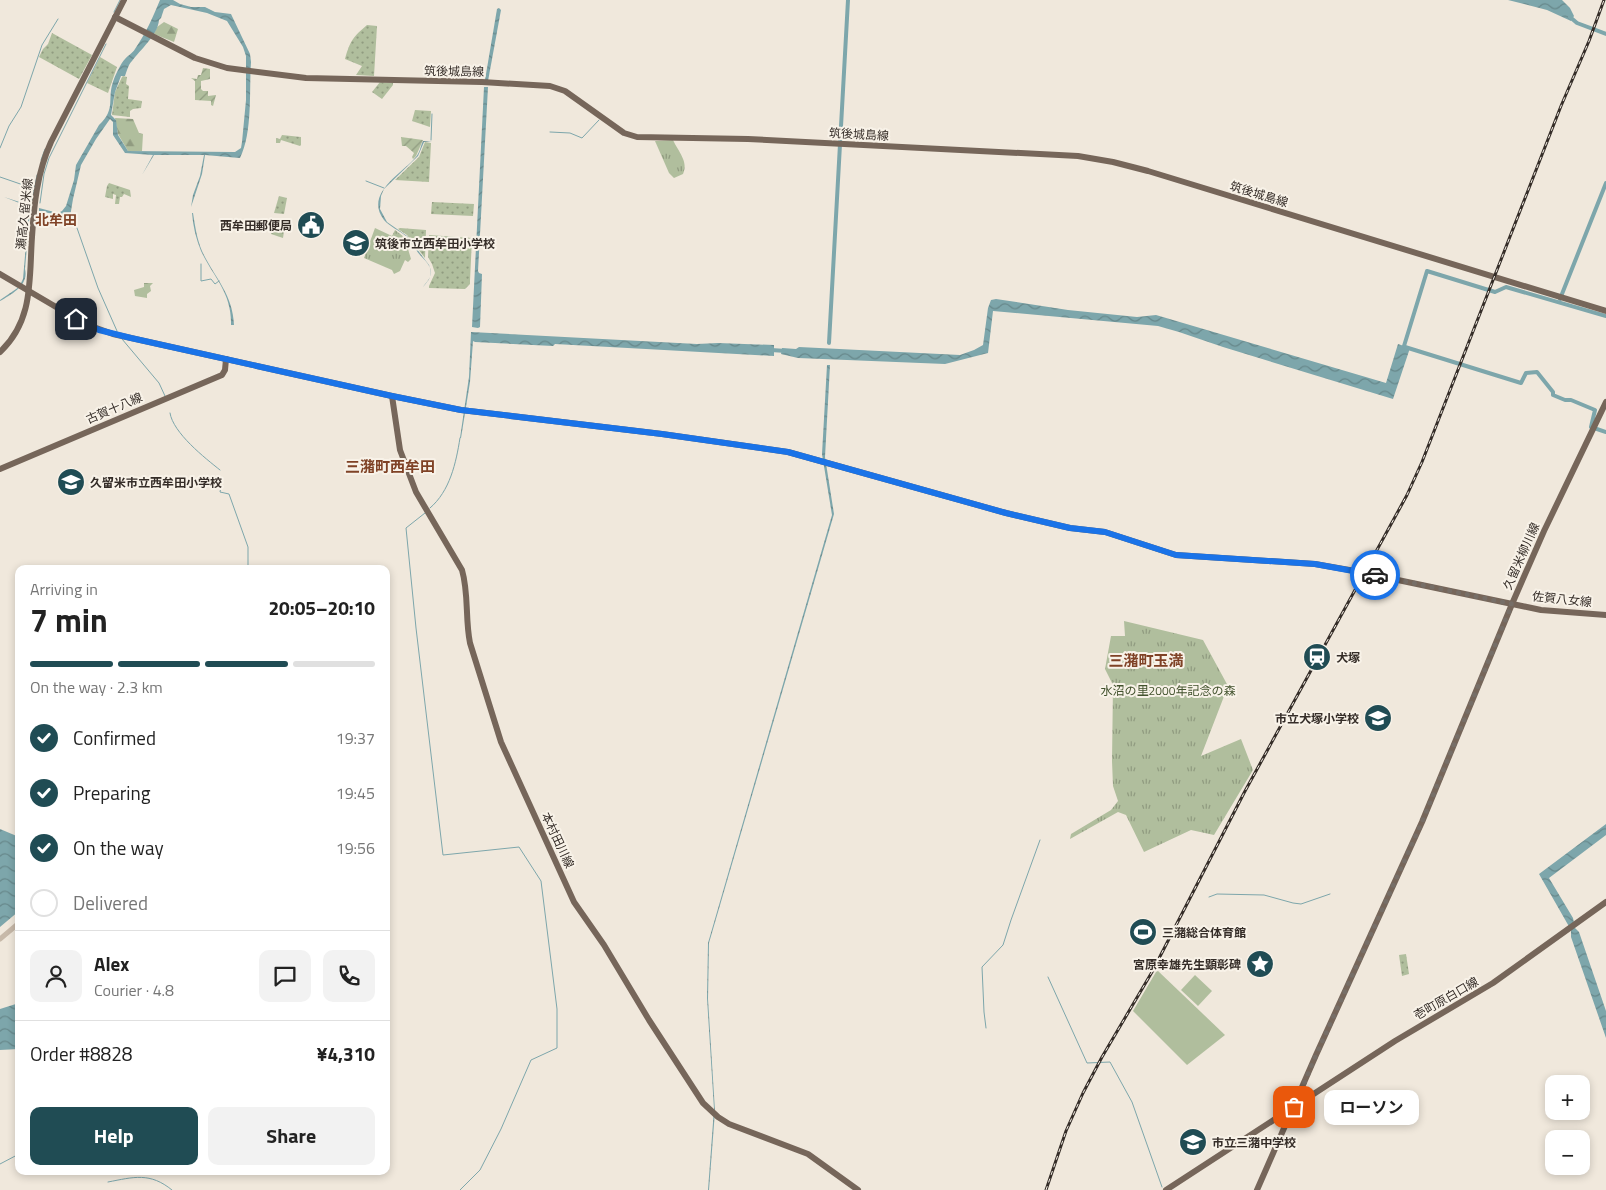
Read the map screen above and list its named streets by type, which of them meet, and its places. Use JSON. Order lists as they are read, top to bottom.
{
  "streets": {
    "main road": [
      "筑後城島線",
      "瀬高久留米線",
      "古賀十八線",
      "久留米柳川線",
      "佐賀八女線",
      "本村田川線",
      "壱町原白口線"
    ]
  },
  "crossings": [
    ["筑後城島線", "瀬高久留米線"],
    ["瀬高久留米線", "佐賀八女線"],
    ["古賀十八線", "佐賀八女線"],
    ["久留米柳川線", "佐賀八女線"],
    ["久留米柳川線", "壱町原白口線"],
    ["佐賀八女線", "本村田川線"]
  ],
  "districts": ["北牟田", "三潴町西牟田", "三潴町玉満"],
  "parks": ["水沼の里2000年記念の森"],
  "places": {
    "public building": ["西牟田郵便局"],
    "school or university": [
      "筑後市立西牟田小学校",
      "久留米市立西牟田小学校",
      "市立犬塚小学校",
      "市立三潴中学校"
    ],
    "station": ["犬塚"],
    "sports": ["三潴総合体育館"],
    "place": ["宮原幸雄先生顕彰碑"],
    "other": ["ローソン"]
  },
  "page": {
    "heading": ["7 min", "Arriving in", "20:05–20:10"],
    "panel": [
      "Alex",
      "Courier · 4.8",
      "Order #8828",
      "¥4,310"
    ],
    "bar": "On the way · 2.3 km",
    "list": [
      ["Confirmed", "19:37"],
      ["Preparing", "19:45"],
      ["On the way", "19:56"],
      "Delivered"
    ],
    "map_buttons": ["+", "−"],
    "bubble": "ローソン",
    "buttons": ["Help", "Share"]
  }
}
